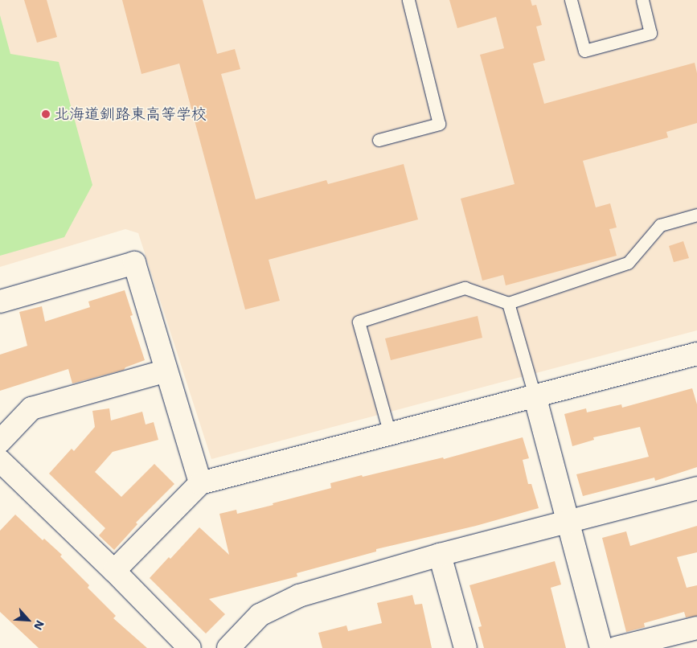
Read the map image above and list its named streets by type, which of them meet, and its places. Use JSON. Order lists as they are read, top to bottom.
{
  "places": ["北海道釧路東高等学校"],
  "north": "bottom right"
}
